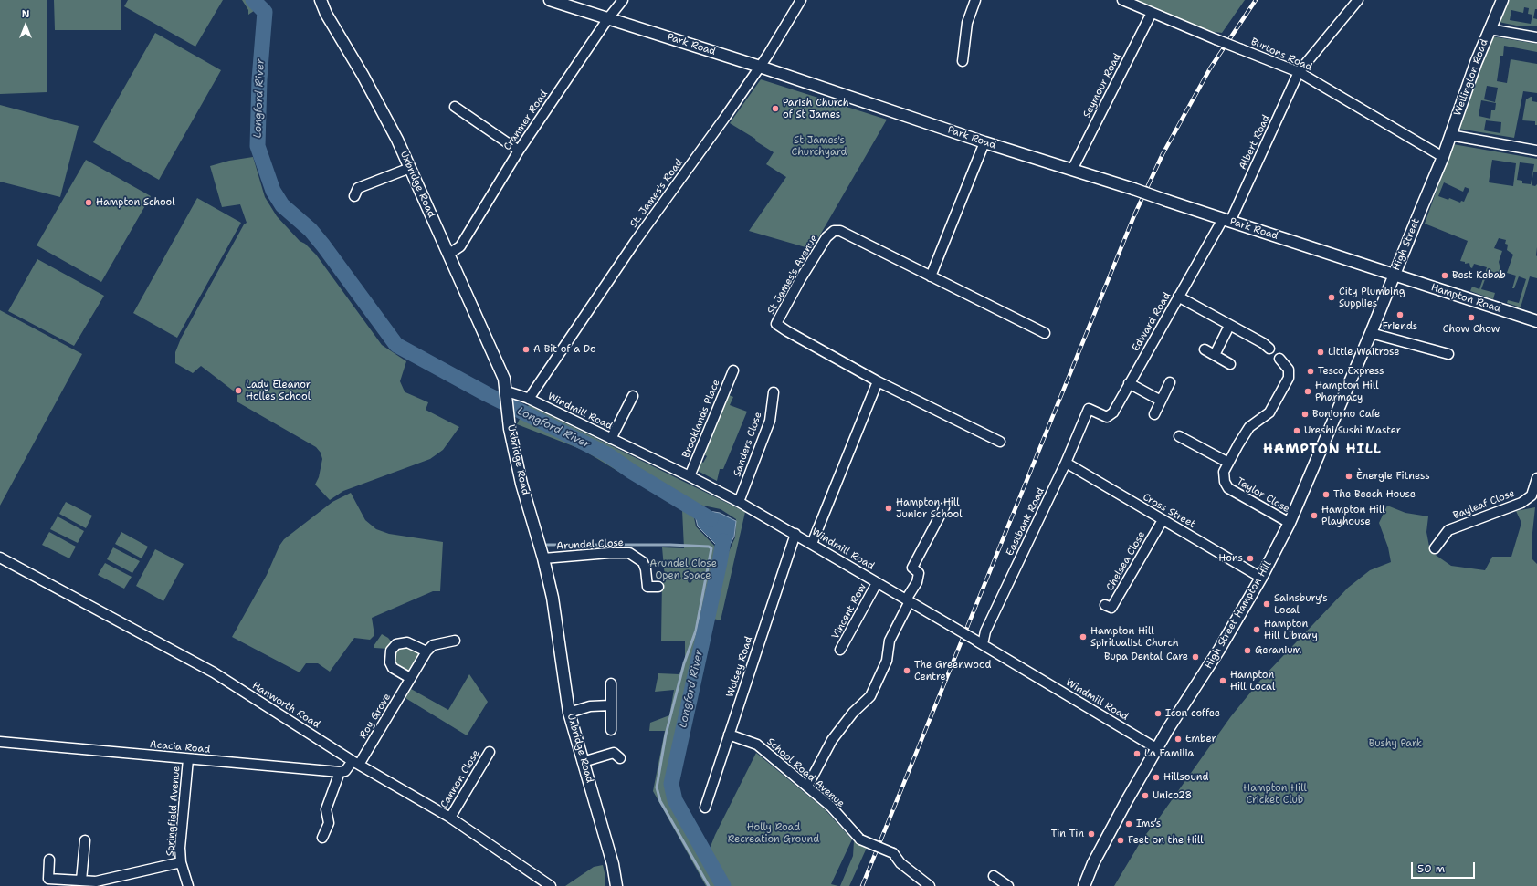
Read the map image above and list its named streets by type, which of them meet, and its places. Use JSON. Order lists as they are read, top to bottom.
{
  "streets": {
    "main road": [
      "Park Road",
      "Wellington Road",
      "Uxbridge Road",
      "High Street",
      "Hampton Road",
      "High Street Hampton Hill"
    ],
    "street": [
      "Burtons Road",
      "Seymour Road",
      "Cranmer Road",
      "Albert Road",
      "St. James's Road",
      "St James's Avenue",
      "Edward Road",
      "Windmill Road",
      "Brooklands Place",
      "Sanders Close",
      "Taylor Close",
      "Bayleaf Close",
      "Cross Street",
      "Eastbank Road",
      "Arundel Close",
      "Chelsea Close",
      "Vincent Row",
      "Wolsey Road",
      "Hanworth Road",
      "Roy Grove",
      "Acacia Road",
      "School Road Avenue",
      "Cannon Close",
      "Springfield Avenue"
    ]
  },
  "crossings": [
    ["Park Road", "Seymour Road"],
    ["Park Road", "Cranmer Road"],
    ["Park Road", "Albert Road"],
    ["Park Road", "St. James's Road"],
    ["Park Road", "High Street"],
    ["Park Road", "Hampton Road"],
    ["Park Road", "Edward Road"],
    ["Burtons Road", "Wellington Road"],
    ["Burtons Road", "Seymour Road"],
    ["Burtons Road", "Albert Road"],
    ["Burtons Road", "High Street"],
    ["Wellington Road", "High Street"],
    ["Cranmer Road", "Uxbridge Road"],
    ["Albert Road", "Edward Road"],
    ["Uxbridge Road", "Windmill Road"],
    ["Uxbridge Road", "Arundel Close"],
    ["St. James's Road", "Windmill Road"],
    ["High Street", "Hampton Road"],
    ["High Street", "High Street Hampton Hill"],
    ["Edward Road", "Eastbank Road"],
    ["Windmill Road", "Brooklands Place"],
    ["Windmill Road", "Sanders Close"],
    ["Windmill Road", "Eastbank Road"],
    ["Windmill Road", "Vincent Row"],
    ["Windmill Road", "High Street Hampton Hill"],
    ["Windmill Road", "Wolsey Road"],
    ["Taylor Close", "High Street Hampton Hill"],
    ["Cross Street", "Eastbank Road"],
    ["Cross Street", "Chelsea Close"],
    ["Cross Street", "High Street Hampton Hill"],
    ["Wolsey Road", "School Road Avenue"],
    ["Hanworth Road", "Roy Grove"],
    ["Hanworth Road", "Cannon Close"],
    ["Acacia Road", "Springfield Avenue"]
  ],
  "districts": ["HAMPTON HILL"],
  "water": ["Longford River"],
  "parks": [
    "St James's Churchyard",
    "Arundel Close Open Space",
    "Bushy Park",
    "Hampton Hill Cricket Club",
    "Holly Road Recreation Ground"
  ],
  "places": [
    "Parish Church of St James",
    "Hampton School",
    "Best Kebab",
    "City Plumbing Supplies",
    "Friends",
    "Chow Chow",
    "A Bit of a Do",
    "Little Waitrose",
    "Tesco Express",
    "Lady Eleanor Holles School",
    "Hampton Hill Pharmacy",
    "Bonjorno Cafe",
    "Ureshi Sushi Master",
    "Ènergie Fitness",
    "The Beech House",
    "Hampton Hill Junior School",
    "Hampton Hill Playhouse",
    "Hons",
    "Sainsbury's Local",
    "Hampton Hill Library",
    "Hampton Hill Spiritualist Church",
    "Geranium",
    "Bupa Dental Care",
    "The Greenwood Centre",
    "Hampton Hill Local",
    "Icon coffee",
    "Ember",
    "La Familia",
    "Hillsound",
    "Unico28",
    "Ims’s",
    "Tin Tin",
    "Feet on the Hill"
  ],
  "scale_bar": "50 m",
  "north": "top"
}
